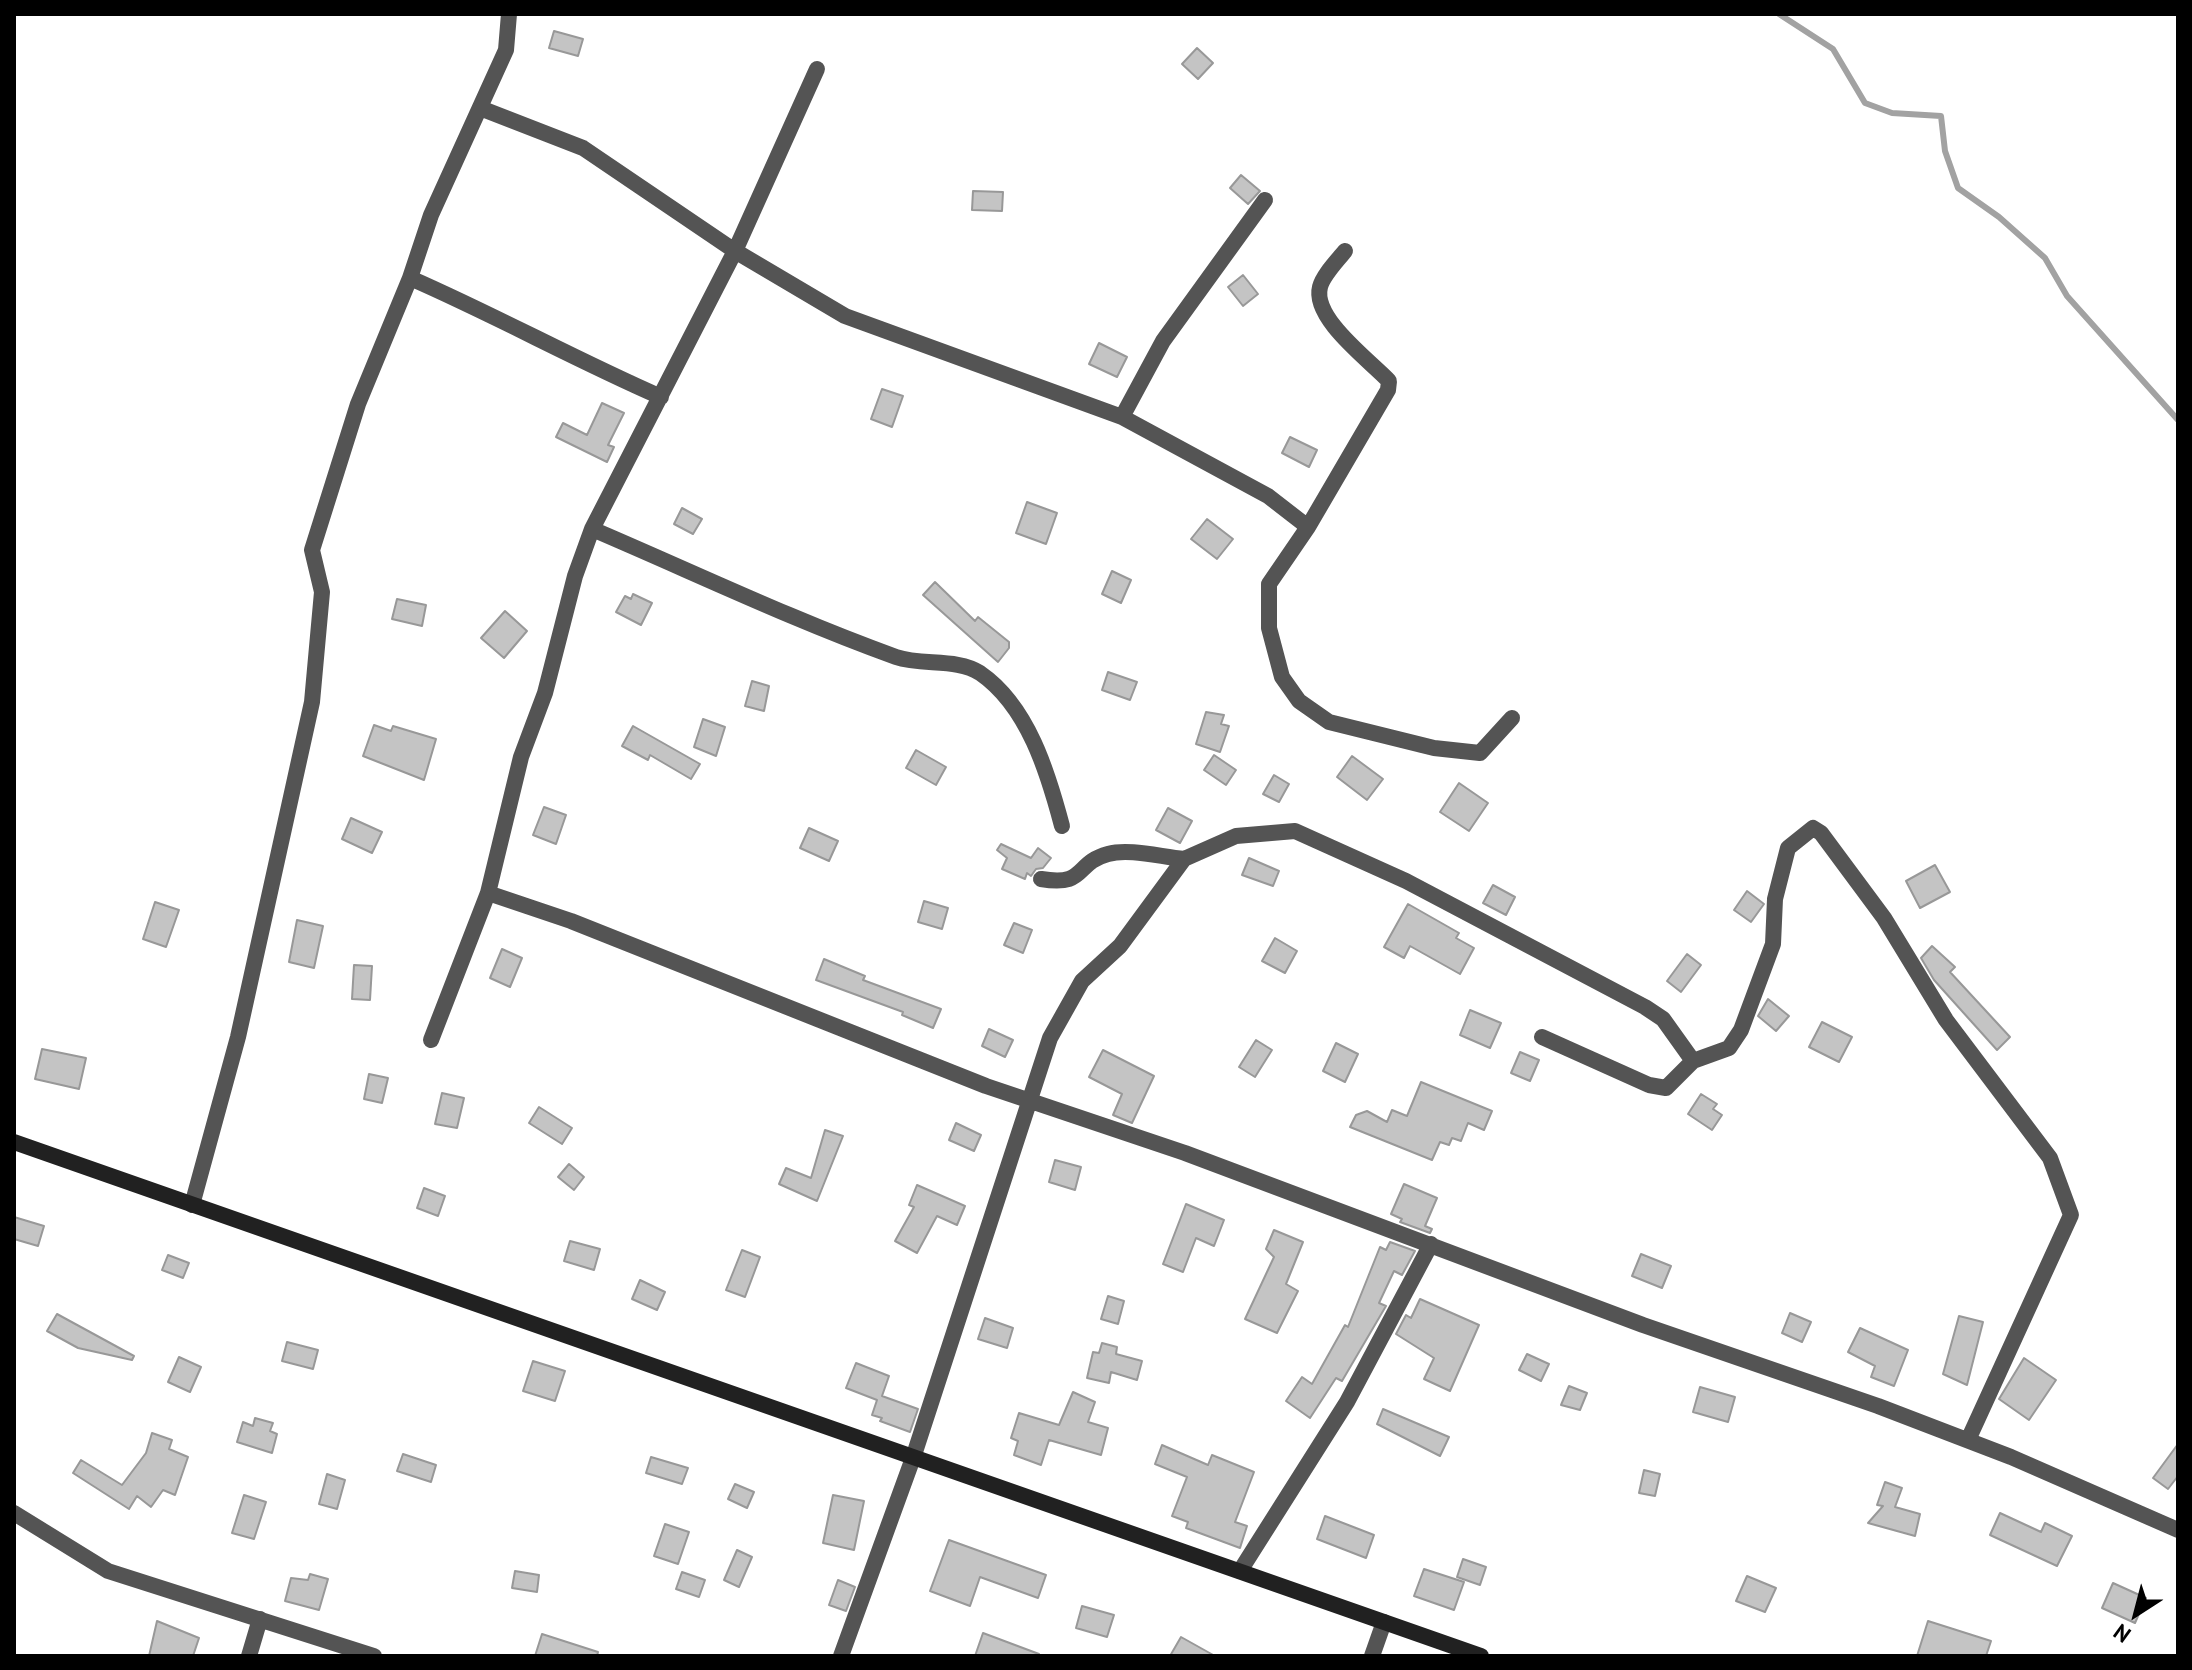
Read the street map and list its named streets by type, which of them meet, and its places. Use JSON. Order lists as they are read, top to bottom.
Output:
{
  "north": "bottom left"
}
